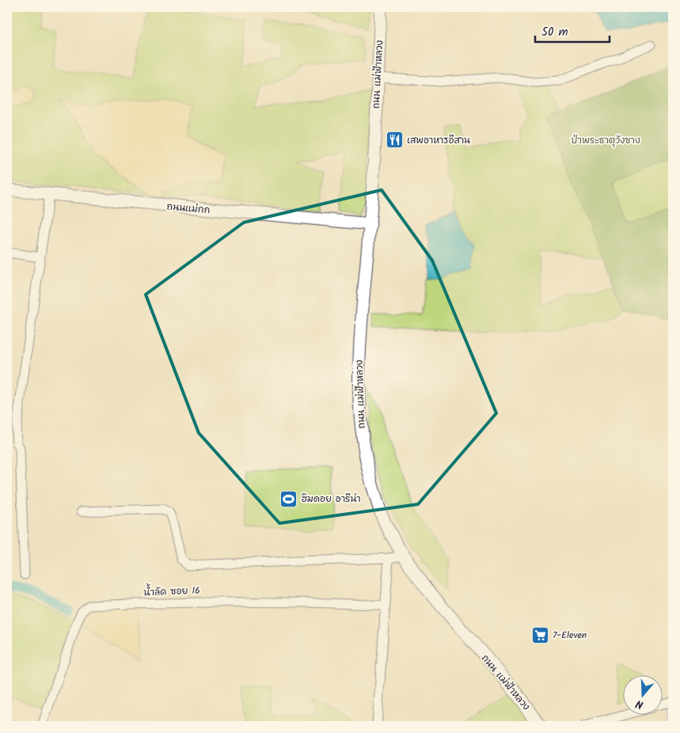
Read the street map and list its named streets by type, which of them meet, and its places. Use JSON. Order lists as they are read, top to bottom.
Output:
{
  "streets": {
    "street": ["ถนน แม่ฟ้าหลวง", "ถนนแม่กก", "น้ำลัด ซอย 16"]
  },
  "crossings": [
    ["ถนน แม่ฟ้าหลวง", "ถนนแม่กก"]
  ],
  "parks": ["ป่าพระธาตุวังซาง"],
  "places": {
    "restaurant": ["เสพอาหารอีสาน"],
    "sports": ["ฮิมดอย อารีน่า"],
    "supermarket": ["7-Eleven"]
  },
  "scale_bar": "50 m",
  "north": "bottom"
}
